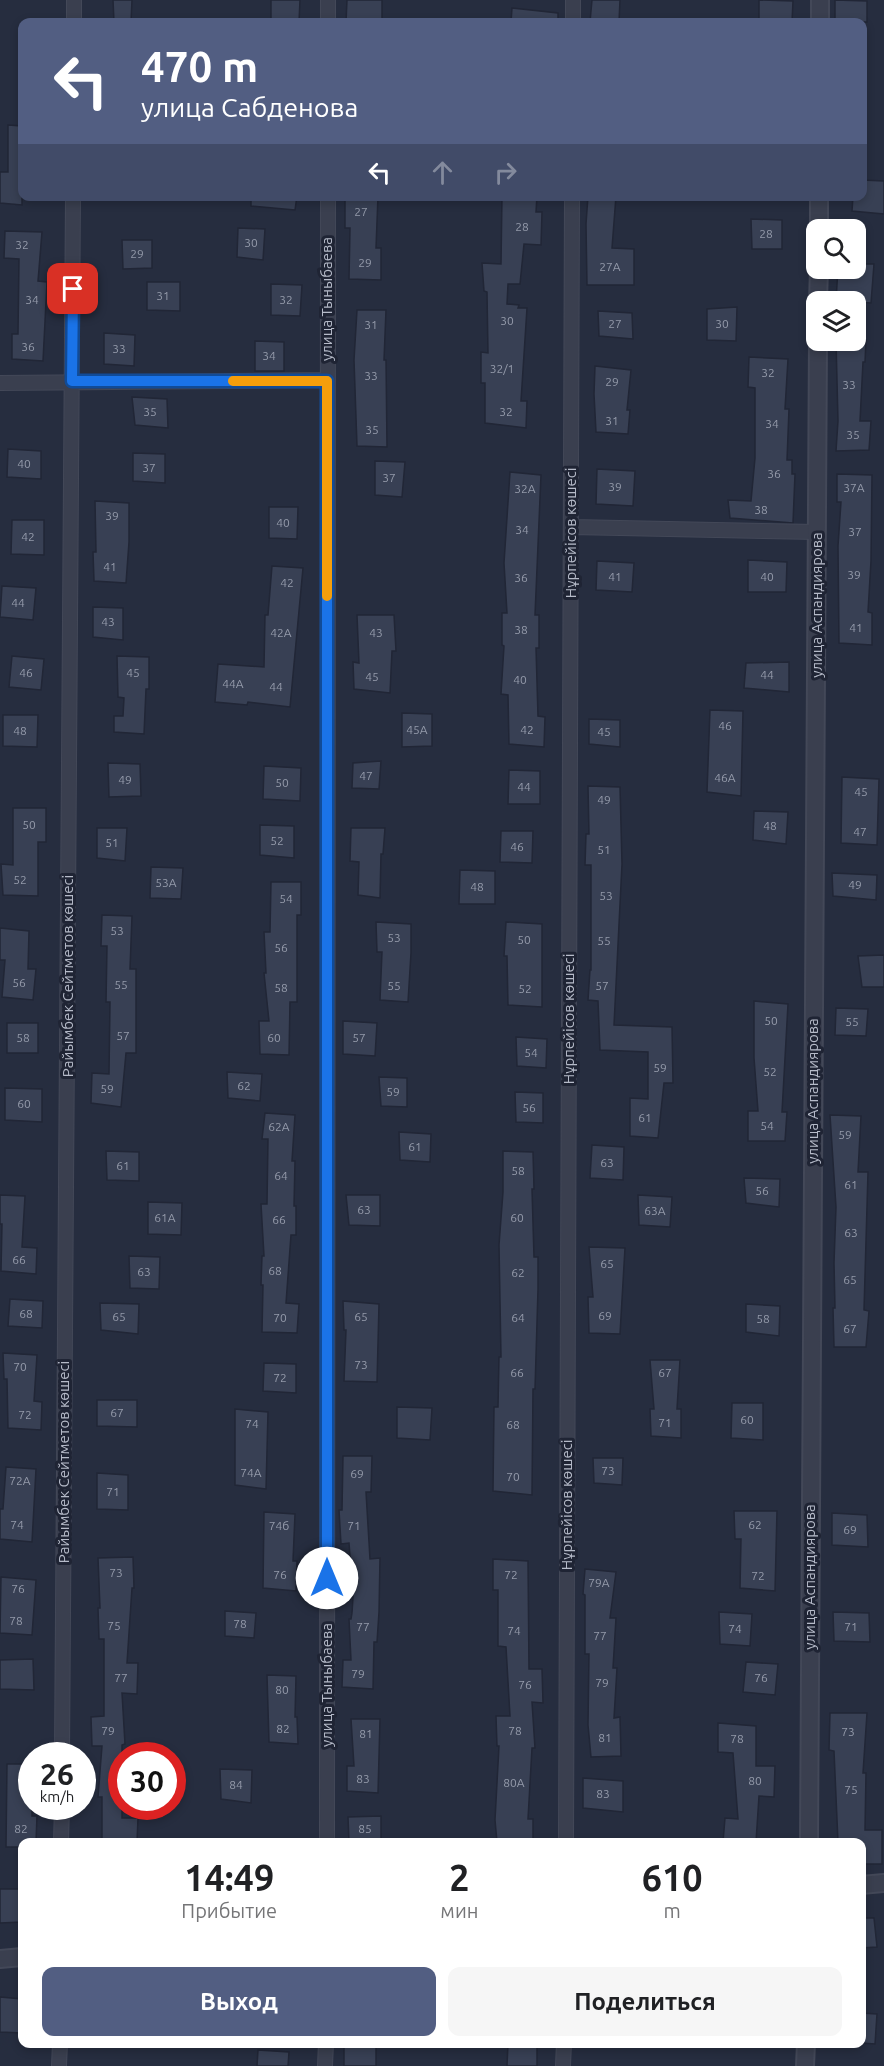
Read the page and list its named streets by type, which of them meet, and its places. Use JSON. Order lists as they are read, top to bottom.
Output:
{
  "streets": {
    "street": [
      "улица Тыныбаева",
      "Нұрпейісов көшесі",
      "улица Аспандиярова",
      "Райымбек Сейтметов көшесі"
    ]
  },
  "house_numbers": [
    "27",
    "28",
    "28",
    "30",
    "32",
    "29",
    "29",
    "27А",
    "31",
    "34",
    "32",
    "30",
    "27",
    "30",
    "31",
    "36",
    "33",
    "34",
    "32/1",
    "32",
    "33",
    "29",
    "33",
    "35",
    "32",
    "31",
    "34",
    "35",
    "35",
    "40",
    "37",
    "36",
    "37",
    "39",
    "37А",
    "32А",
    "38",
    "39",
    "40",
    "34",
    "37",
    "42",
    "41",
    "39",
    "41",
    "40",
    "36",
    "42",
    "44",
    "43",
    "41",
    "38",
    "42А",
    "43",
    "46",
    "45",
    "44",
    "45",
    "40",
    "44А",
    "44",
    "46",
    "45А",
    "42",
    "48",
    "45",
    "47",
    "46А",
    "49",
    "50",
    "44",
    "45",
    "49",
    "50",
    "48",
    "47",
    "52",
    "51",
    "46",
    "51",
    "52",
    "53А",
    "49",
    "48",
    "53",
    "54",
    "53",
    "53",
    "50",
    "55",
    "56",
    "56",
    "55",
    "55",
    "57",
    "58",
    "52",
    "50",
    "55",
    "57",
    "58",
    "60",
    "57",
    "54",
    "59",
    "52",
    "62",
    "59",
    "59",
    "60",
    "56",
    "61",
    "54",
    "62А",
    "59",
    "61",
    "63",
    "61",
    "58",
    "64",
    "61",
    "56",
    "63",
    "63А",
    "61А",
    "60",
    "66",
    "63",
    "66",
    "65",
    "68",
    "63",
    "62",
    "65",
    "68",
    "69",
    "65",
    "65",
    "70",
    "64",
    "58",
    "67",
    "73",
    "70",
    "66",
    "67",
    "72",
    "67",
    "72",
    "60",
    "71",
    "74",
    "68",
    "73",
    "74А",
    "69",
    "70",
    "72А",
    "71",
    "74",
    "62",
    "74б",
    "71",
    "69",
    "73",
    "76",
    "72",
    "72",
    "79А",
    "76",
    "78",
    "78",
    "75",
    "77",
    "71",
    "74",
    "74",
    "77",
    "79",
    "77",
    "76",
    "79",
    "76",
    "80",
    "82",
    "79",
    "78",
    "73",
    "81",
    "81",
    "78",
    "83",
    "80",
    "80А",
    "84",
    "75",
    "83",
    "82",
    "85"
  ],
  "page": {
    "turn": ["470 m", "улица Сабденова"],
    "speed": "26 km/h",
    "limit": "30",
    "eta": [
      "14:49",
      "Прибытие",
      "2",
      "мин",
      "610",
      "m"
    ],
    "buttons": ["Выход", "Поделиться"]
  }
}
